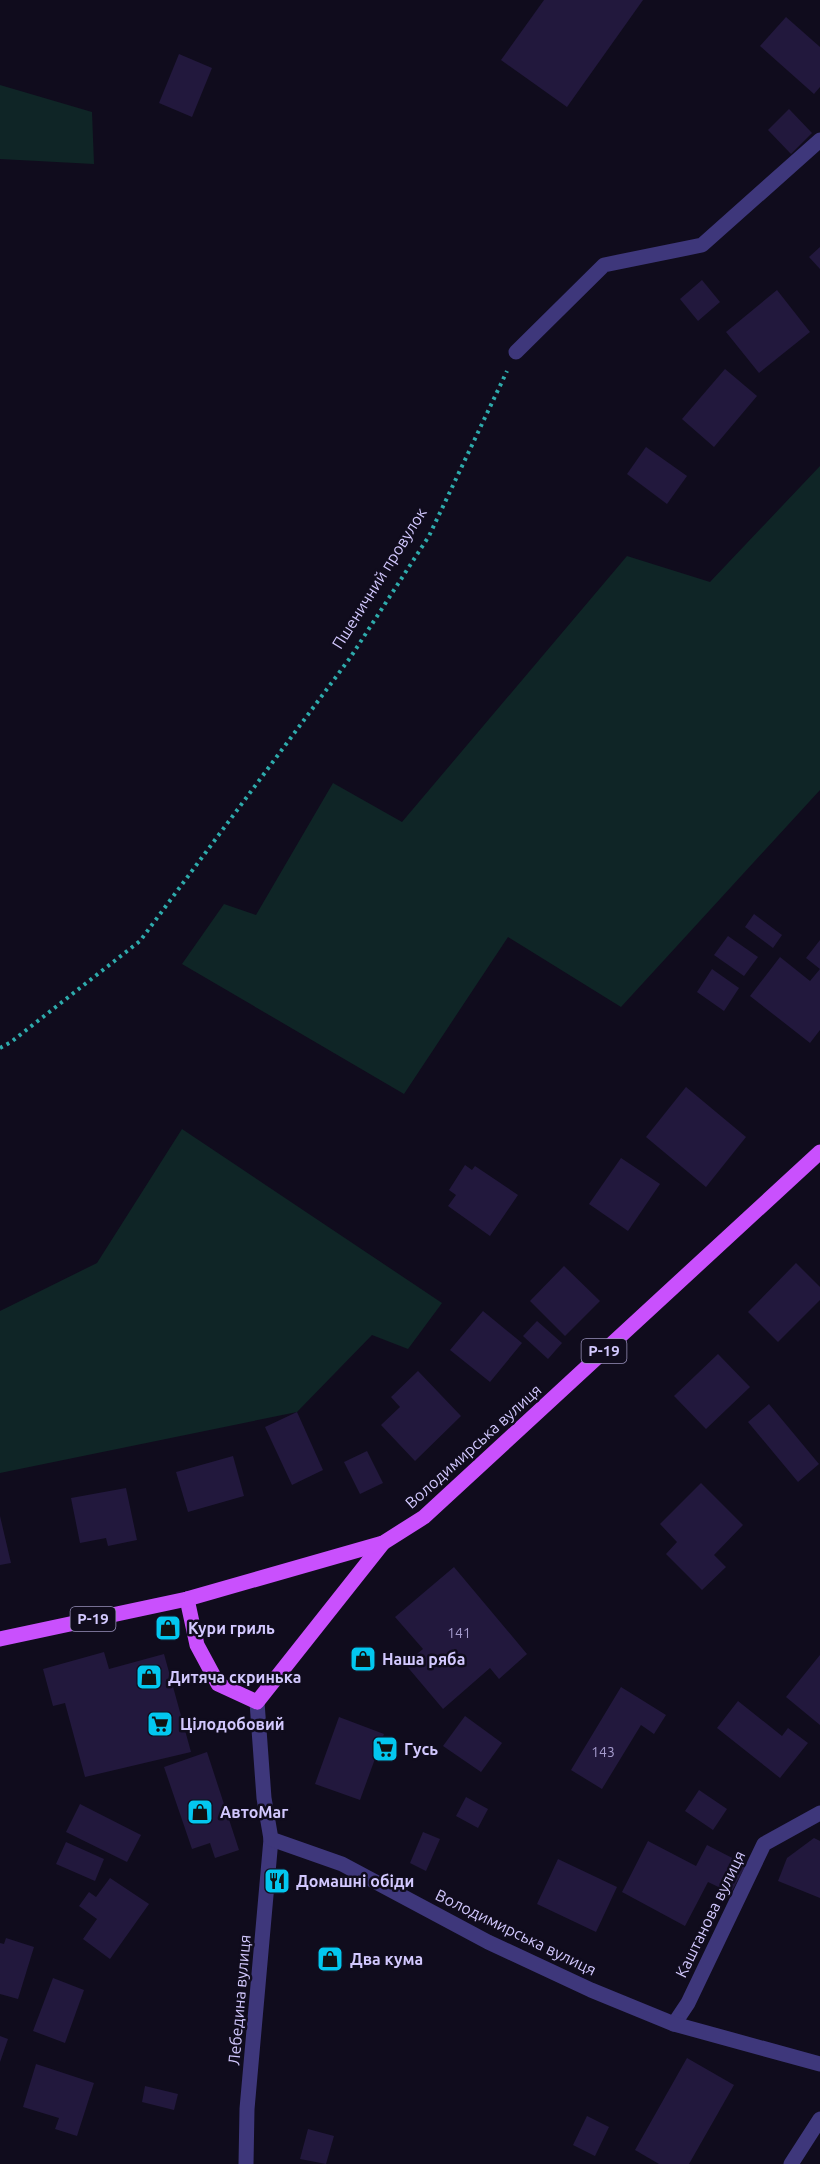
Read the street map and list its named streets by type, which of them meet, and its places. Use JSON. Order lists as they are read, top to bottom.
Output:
{
  "streets": {
    "main road": ["Р-19", "Володимирська вулиця"],
    "street": ["Каштанова вулиця", "Лебедина вулиця"],
    "path": ["Пшеничний провулок"]
  },
  "crossings": [
    ["Володимирська вулиця", "Каштанова вулиця"],
    ["Володимирська вулиця", "Лебедина вулиця"]
  ],
  "places": {
    "shop": [
      "Кури гриль",
      "Наша ряба",
      "Дитяча скринька",
      "АвтоМаг",
      "Два кума"
    ],
    "supermarket": ["Цілодобовий", "Гусь"],
    "restaurant": ["Домашні обіди"]
  },
  "house_numbers": ["141", "143"]
}
